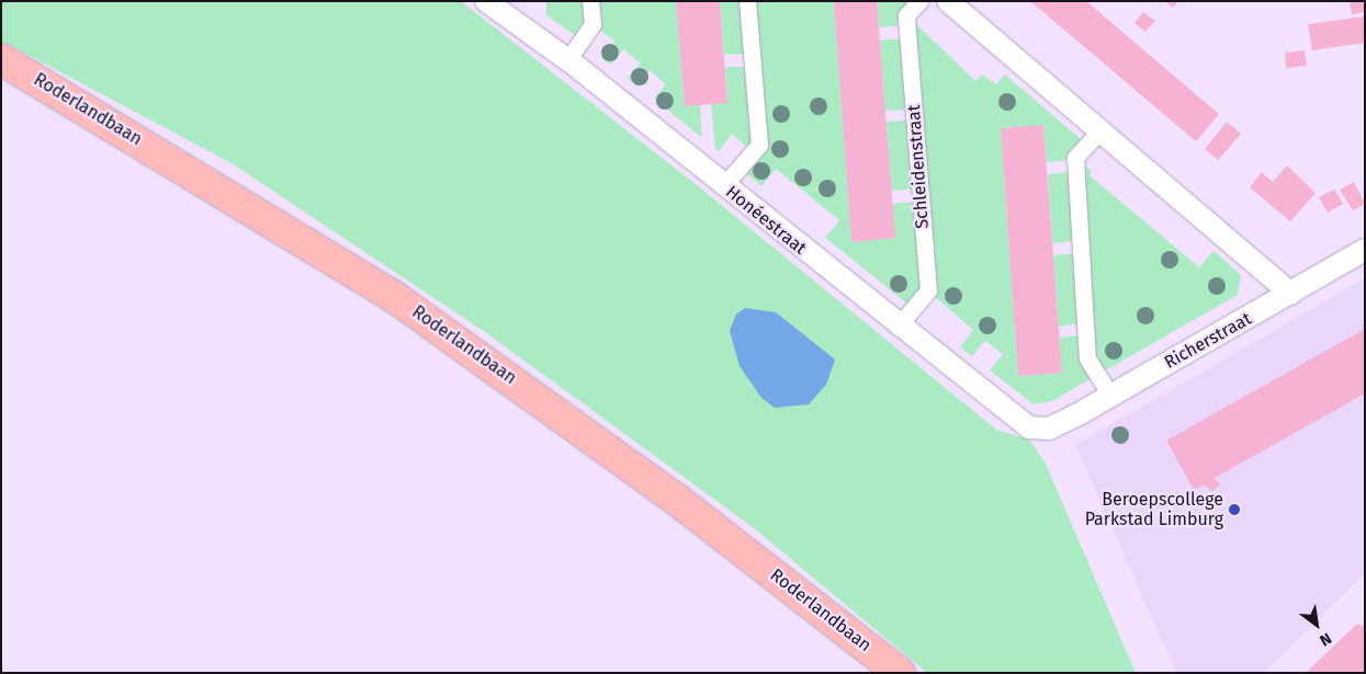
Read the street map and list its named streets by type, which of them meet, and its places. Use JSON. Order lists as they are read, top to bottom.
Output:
{
  "streets": {
    "main road": ["Roderlandbaan"],
    "street": ["Schleidenstraat", "Honéestraat", "Richerstraat"]
  },
  "crossings": [
    ["Schleidenstraat", "Honéestraat"],
    ["Honéestraat", "Richerstraat"]
  ],
  "places": ["Beroepscollege Parkstad Limburg"],
  "north": "bottom right"
}
